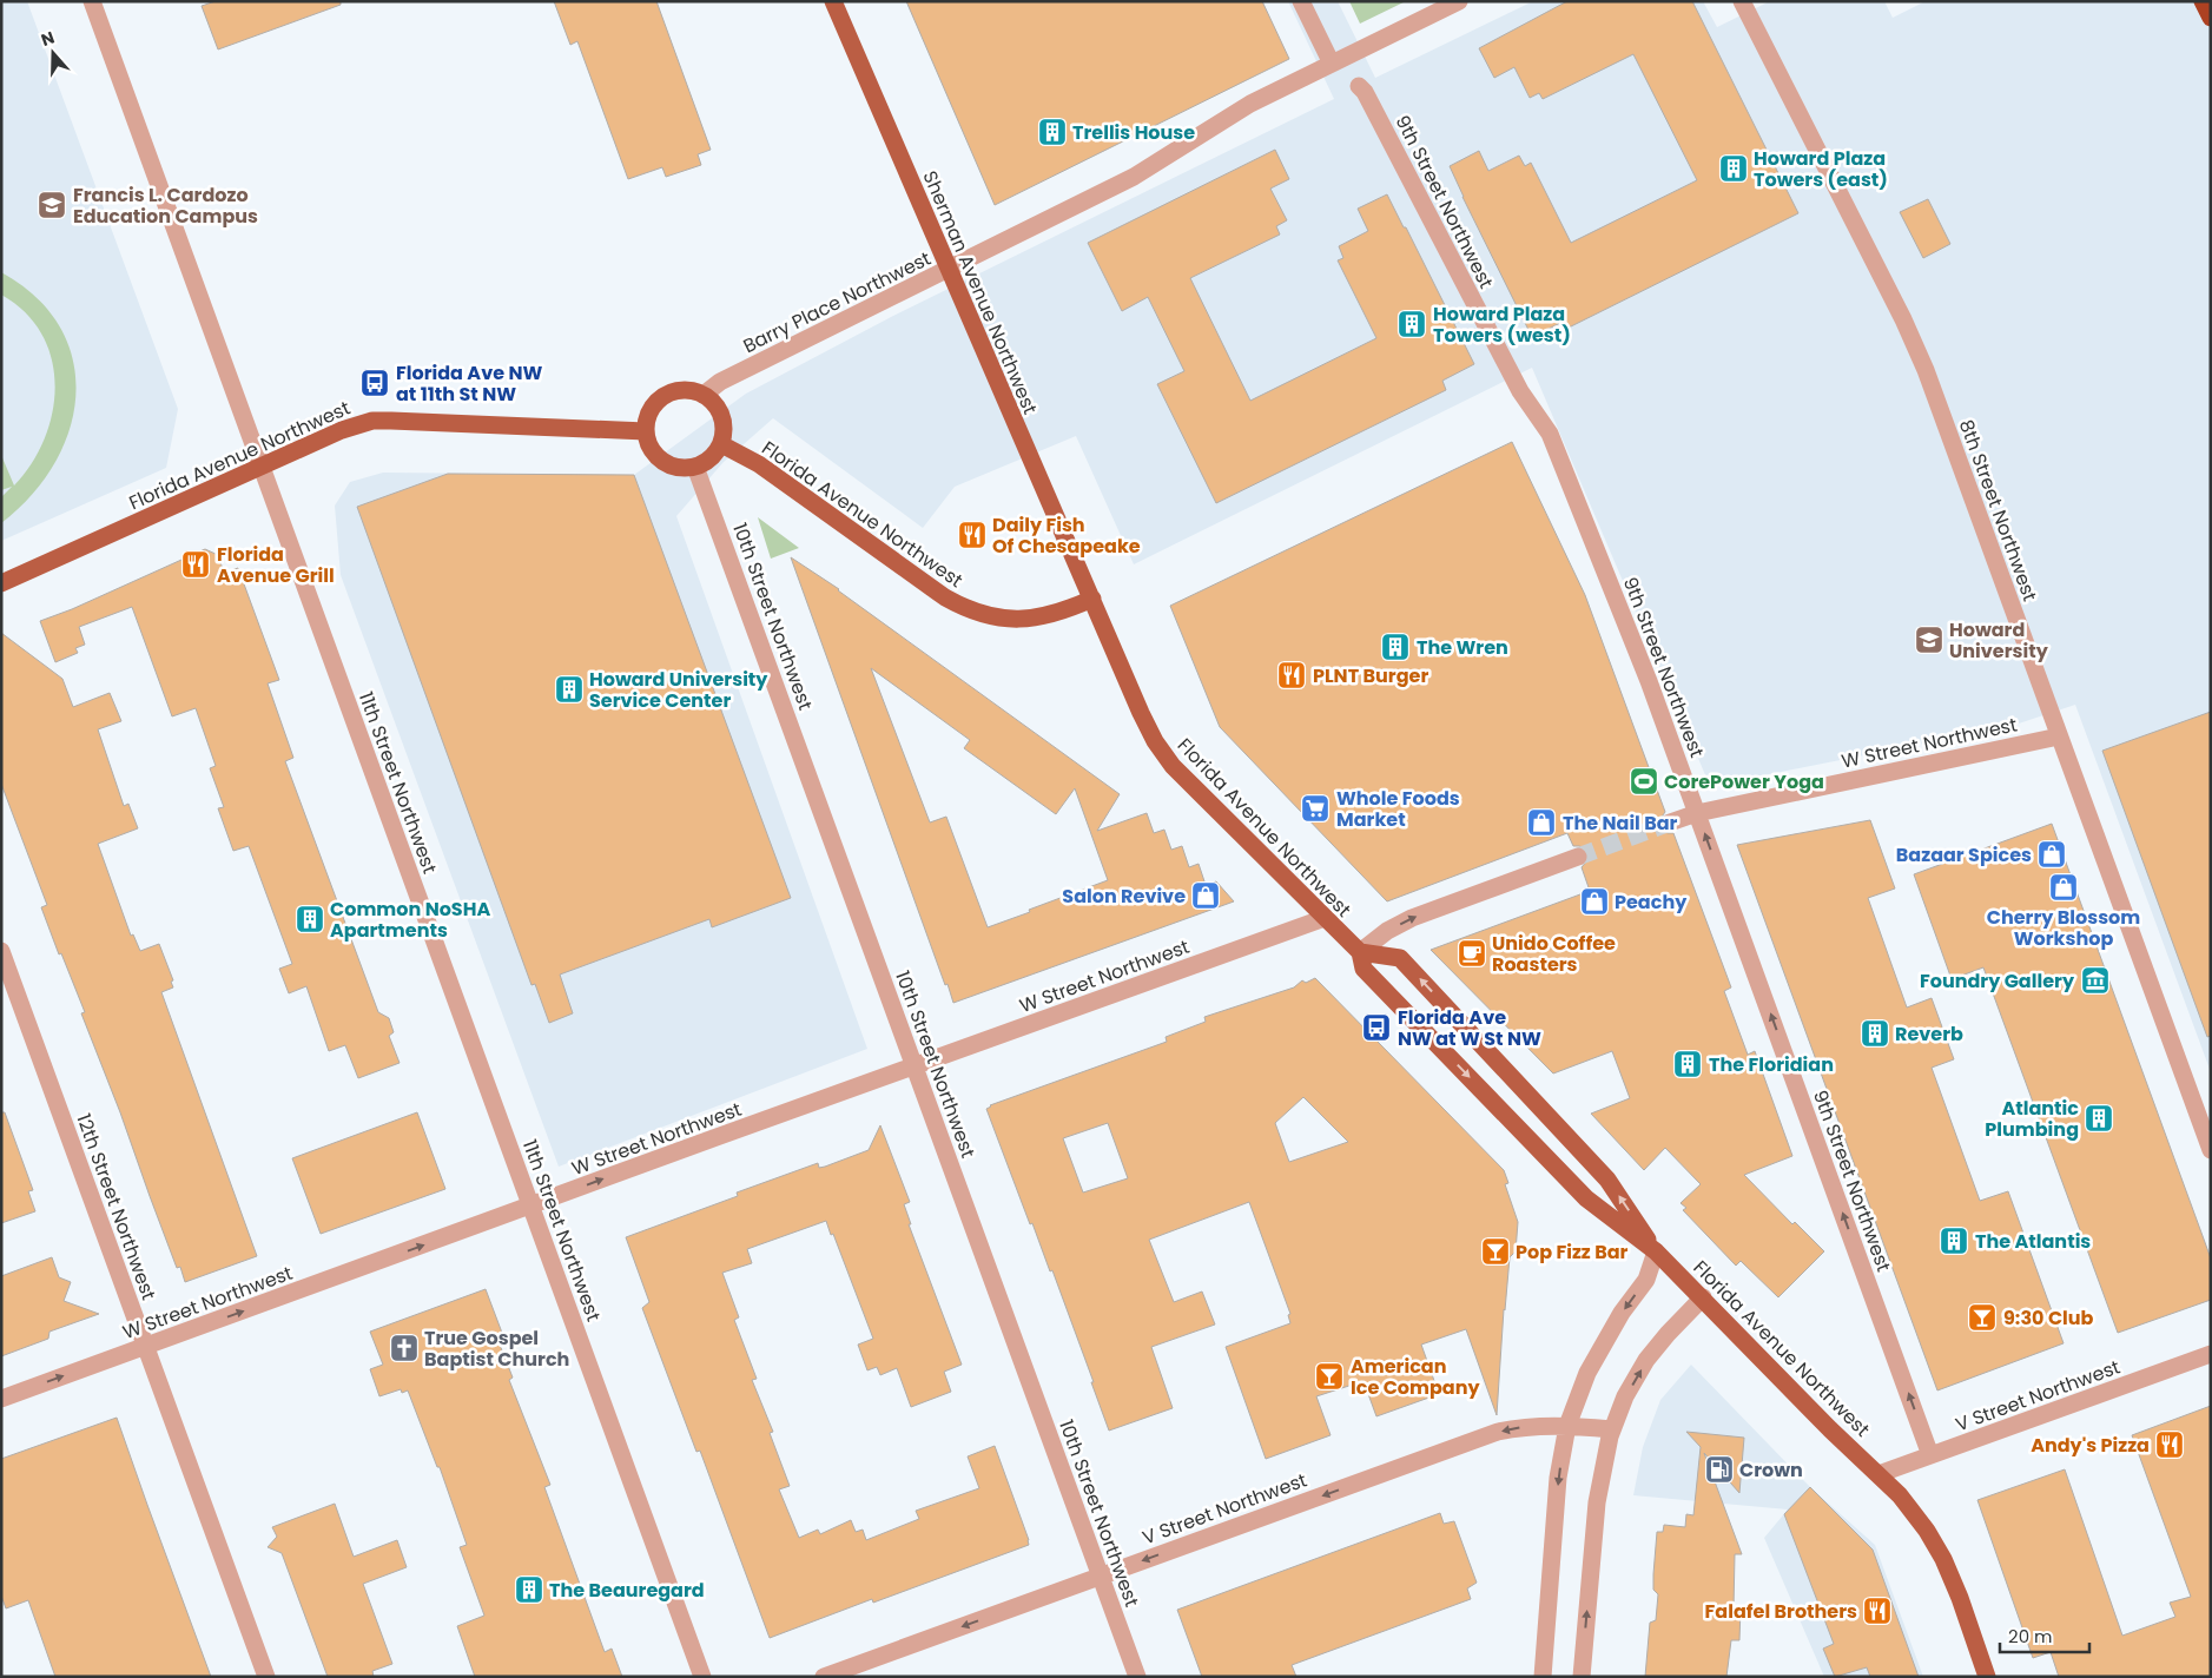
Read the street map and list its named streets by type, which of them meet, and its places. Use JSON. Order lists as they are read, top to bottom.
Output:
{
  "streets": {
    "main road": ["Sherman Avenue Northwest", "Florida Avenue Northwest"],
    "street": [
      "9th Street Northwest",
      "Barry Place Northwest",
      "8th Street Northwest",
      "10th Street Northwest",
      "W Street Northwest",
      "11th Street Northwest",
      "12th Street Northwest",
      "V Street Northwest"
    ]
  },
  "crossings": [
    ["9th Street Northwest", "W Street Northwest"],
    ["9th Street Northwest", "V Street Northwest"],
    ["Sherman Avenue Northwest", "Barry Place Northwest"],
    ["Sherman Avenue Northwest", "Florida Avenue Northwest"],
    ["Barry Place Northwest", "Florida Avenue Northwest"],
    ["Barry Place Northwest", "10th Street Northwest"],
    ["Florida Avenue Northwest", "10th Street Northwest"],
    ["Florida Avenue Northwest", "W Street Northwest"],
    ["Florida Avenue Northwest", "11th Street Northwest"],
    ["Florida Avenue Northwest", "V Street Northwest"],
    ["8th Street Northwest", "W Street Northwest"],
    ["10th Street Northwest", "W Street Northwest"],
    ["10th Street Northwest", "V Street Northwest"],
    ["W Street Northwest", "11th Street Northwest"],
    ["W Street Northwest", "12th Street Northwest"]
  ],
  "one_way": ["9th Street Northwest", "W Street Northwest", "V Street Northwest"],
  "places": {
    "building": [
      "Trellis House",
      "Howard Plaza Towers (east)",
      "Howard Plaza Towers (west)",
      "The Wren",
      "Howard University Service Center",
      "Common NoSHA Apartments",
      "Reverb",
      "The Floridian",
      "Atlantic Plumbing",
      "The Atlantis",
      "The Beauregard"
    ],
    "school or university": ["Francis L. Cardozo Education Campus", "Howard University"],
    "bus stop": ["Florida Ave NW at 11th St NW", "Florida Ave NW at W St NW"],
    "restaurant": [
      "Daily Fish Of Chesapeake",
      "Florida Avenue Grill",
      "PLNT Burger",
      "Andy's Pizza",
      "Falafel Brothers"
    ],
    "sports": ["CorePower Yoga"],
    "supermarket": ["Whole Foods Market"],
    "shop": [
      "The Nail Bar",
      "Bazaar Spices",
      "Cherry Blossom Workshop",
      "Salon Revive",
      "Peachy"
    ],
    "cafe": ["Unido Coffee Roasters"],
    "museum": ["Foundry Gallery"],
    "bar": ["Pop Fizz Bar", "9:30 Club", "American Ice Company"],
    "church": ["True Gospel Baptist Church"],
    "fuel station": ["Crown"]
  },
  "scale_bar": "20 m",
  "north": "top"
}
